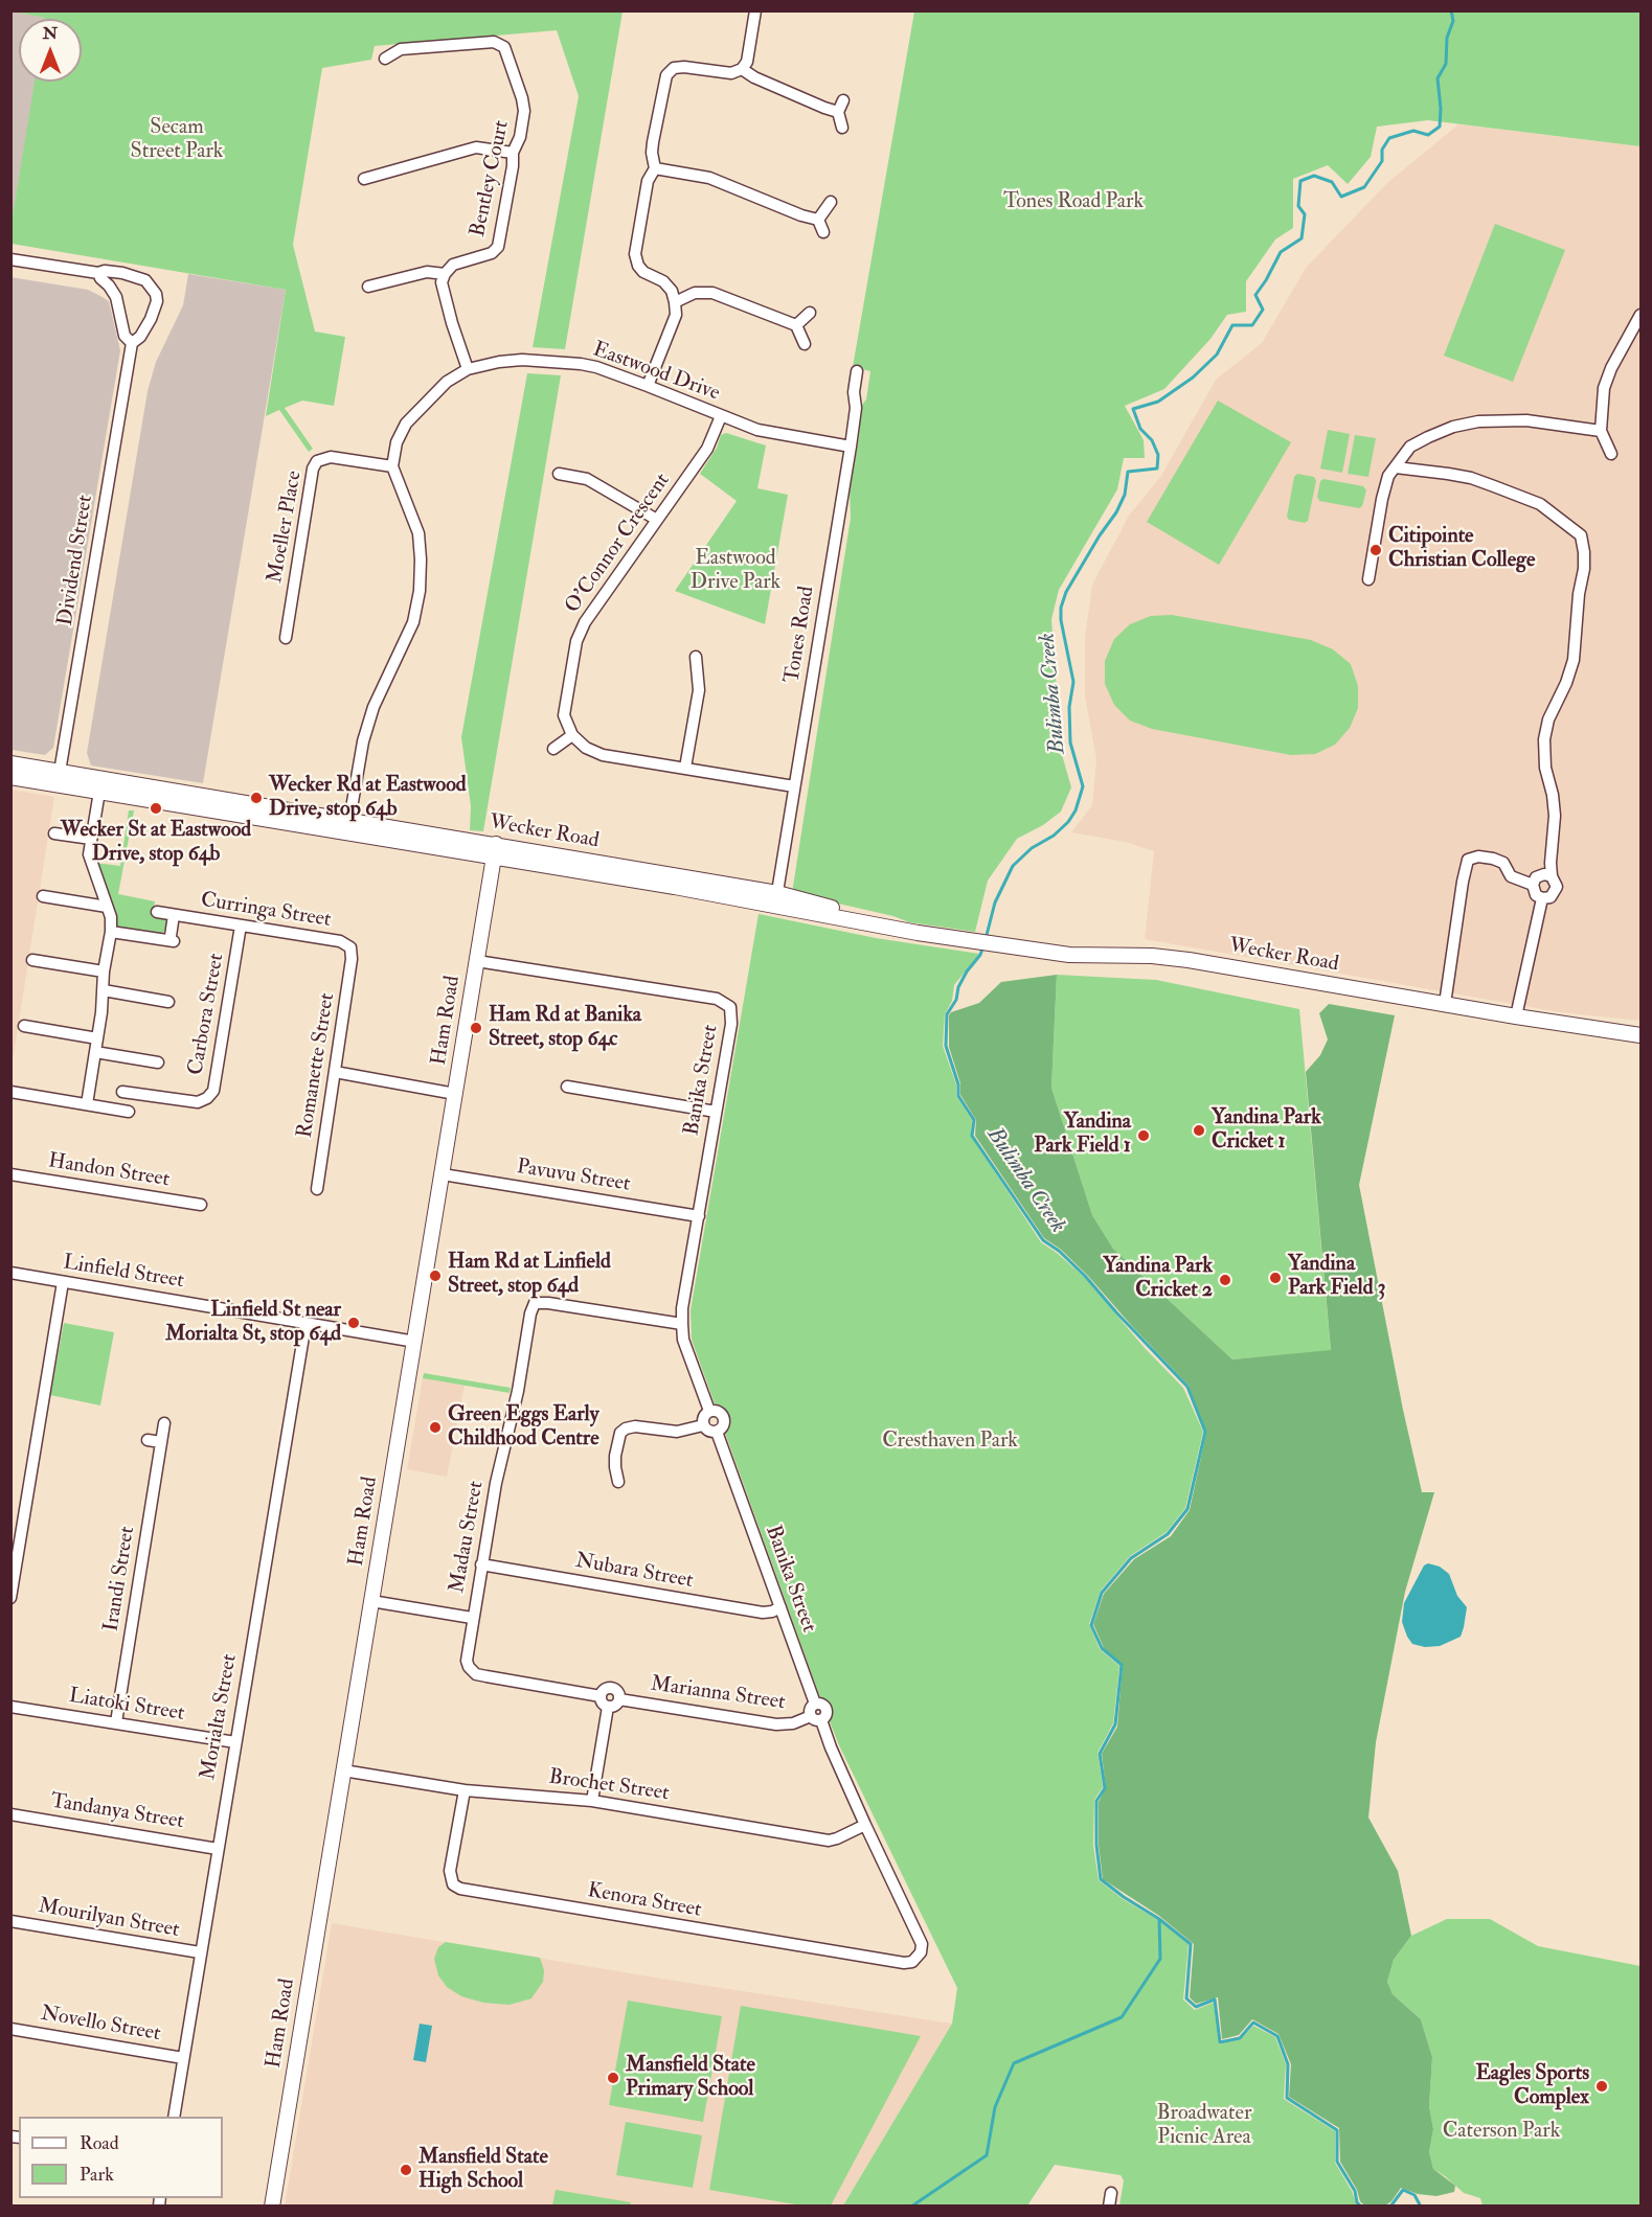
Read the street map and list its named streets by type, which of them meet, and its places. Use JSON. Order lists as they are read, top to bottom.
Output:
{
  "streets": {
    "street": [
      "Bentley Court",
      "Eastwood Drive",
      "Moeller Place",
      "O'Connor Crescent",
      "Dividend Street",
      "Tones Road",
      "Wecker Road",
      "Curringa Street",
      "Carbora Street",
      "Ham Road",
      "Romanette Street",
      "Banika Street",
      "Handon Street",
      "Pavuvu Street",
      "Linfield Street",
      "Madau Street",
      "Nubara Street",
      "Irandi Street",
      "Marianna Street",
      "Liatoki Street",
      "Morialta Street",
      "Brochet Street",
      "Tandanya Street",
      "Kenora Street",
      "Mourilyan Street",
      "Novello Street"
    ]
  },
  "crossings": [
    ["Eastwood Drive", "Moeller Place"],
    ["Eastwood Drive", "O'Connor Crescent"],
    ["Eastwood Drive", "Tones Road"],
    ["Dividend Street", "Wecker Road"],
    ["Tones Road", "Wecker Road"],
    ["Wecker Road", "Ham Road"],
    ["Curringa Street", "Carbora Street"],
    ["Curringa Street", "Romanette Street"],
    ["Ham Road", "Banika Street"],
    ["Ham Road", "Pavuvu Street"],
    ["Ham Road", "Linfield Street"],
    ["Ham Road", "Brochet Street"],
    ["Banika Street", "Pavuvu Street"],
    ["Banika Street", "Madau Street"],
    ["Banika Street", "Nubara Street"],
    ["Banika Street", "Marianna Street"],
    ["Linfield Street", "Morialta Street"],
    ["Madau Street", "Nubara Street"],
    ["Madau Street", "Marianna Street"],
    ["Irandi Street", "Liatoki Street"],
    ["Liatoki Street", "Morialta Street"],
    ["Morialta Street", "Tandanya Street"],
    ["Morialta Street", "Mourilyan Street"],
    ["Morialta Street", "Novello Street"],
    ["Brochet Street", "Kenora Street"]
  ],
  "water": ["Bulimba Creek"],
  "parks": [
    "Secam Street Park",
    "Tones Road Park",
    "Eastwood Drive Park",
    "Cresthaven Park",
    "Broadwater Picnic Area",
    "Caterson Park"
  ],
  "places": [
    "Citipointe Christian College",
    "Wecker Rd at Eastwood Drive, stop 64b",
    "Wecker St at Eastwood Drive, stop 64b",
    "Ham Rd at Banika Street, stop 64c",
    "Yandina Park Cricket 1",
    "Yandina Park Field 1",
    "Ham Rd at Linfield Street, stop 64d",
    "Yandina Park Field 3",
    "Yandina Park Cricket 2",
    "Linfield St near Morialta St, stop 64d",
    "Green Eggs Early Childhood Centre",
    "Mansfield State Primary School",
    "Eagles Sports Complex",
    "Mansfield State High School"
  ],
  "legend": ["Road", "Park"],
  "north": "top"
}
